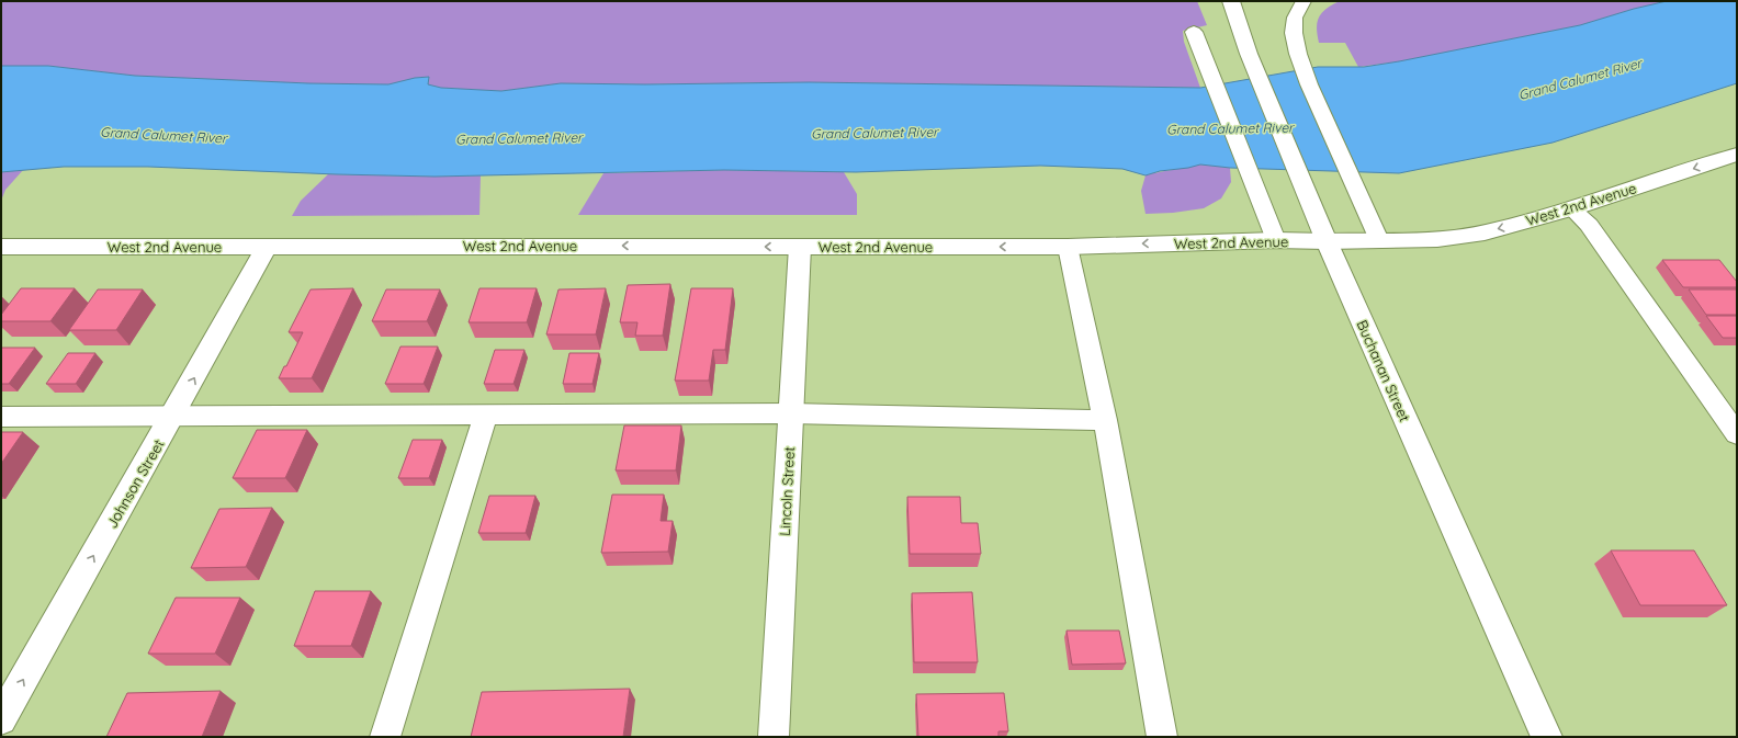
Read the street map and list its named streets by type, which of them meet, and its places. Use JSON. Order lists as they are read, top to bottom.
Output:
{
  "streets": {
    "street": [
      "West 2nd Avenue",
      "Buchanan Street",
      "Johnson Street",
      "Lincoln Street"
    ]
  },
  "crossings": [
    ["West 2nd Avenue", "Buchanan Street"],
    ["West 2nd Avenue", "Johnson Street"],
    ["West 2nd Avenue", "Lincoln Street"]
  ],
  "one_way": ["West 2nd Avenue", "Johnson Street"],
  "water": ["Grand Calumet River"]
}
